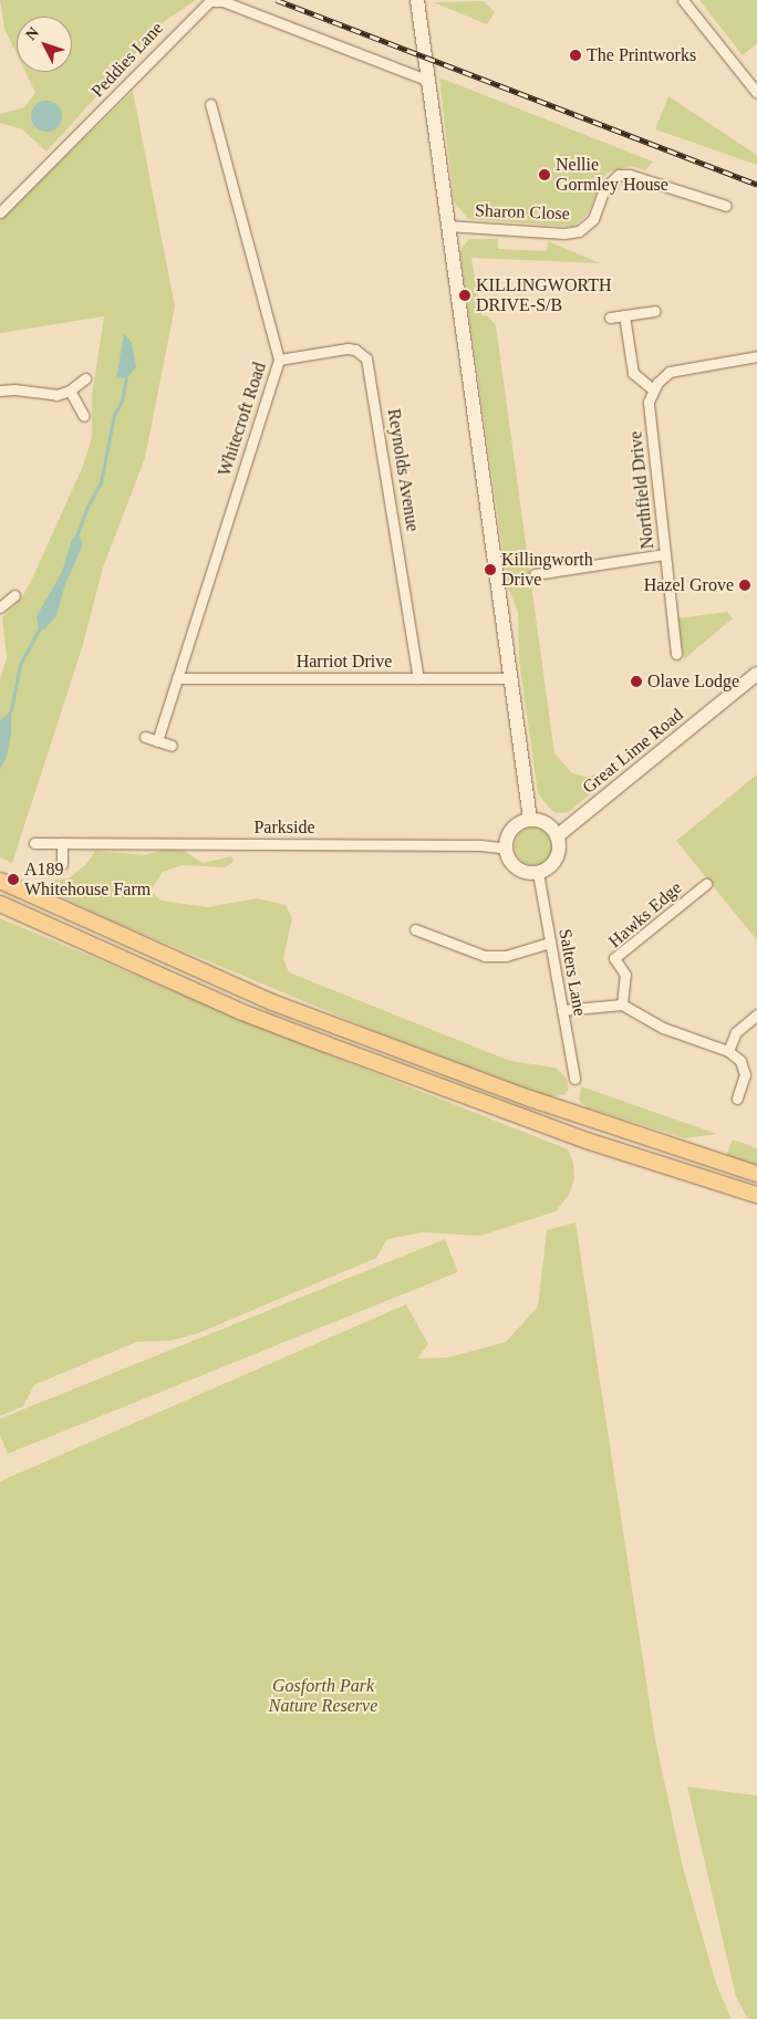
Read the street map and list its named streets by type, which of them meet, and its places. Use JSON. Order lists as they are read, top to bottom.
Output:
{
  "streets": {
    "main road": ["Great Lime Road"],
    "street": [
      "Peddies Lane",
      "Sharon Close",
      "Whitecroft Road",
      "Reynolds Avenue",
      "Northfield Drive",
      "Harriot Drive",
      "Parkside",
      "Hawks Edge",
      "Salters Lane"
    ]
  },
  "crossings": [
    ["Whitecroft Road", "Reynolds Avenue"],
    ["Whitecroft Road", "Harriot Drive"],
    ["Reynolds Avenue", "Harriot Drive"],
    ["Great Lime Road", "Parkside"],
    ["Great Lime Road", "Salters Lane"],
    ["Parkside", "Salters Lane"]
  ],
  "parks": ["Gosforth Park Nature Reserve"],
  "places": [
    "The Printworks",
    "Nellie Gormley House",
    "KILLINGWORTH DRIVE-S/B",
    "Killingworth Drive",
    "Hazel Grove",
    "Olave Lodge",
    "A189 Whitehouse Farm"
  ],
  "north": "top left"
}
